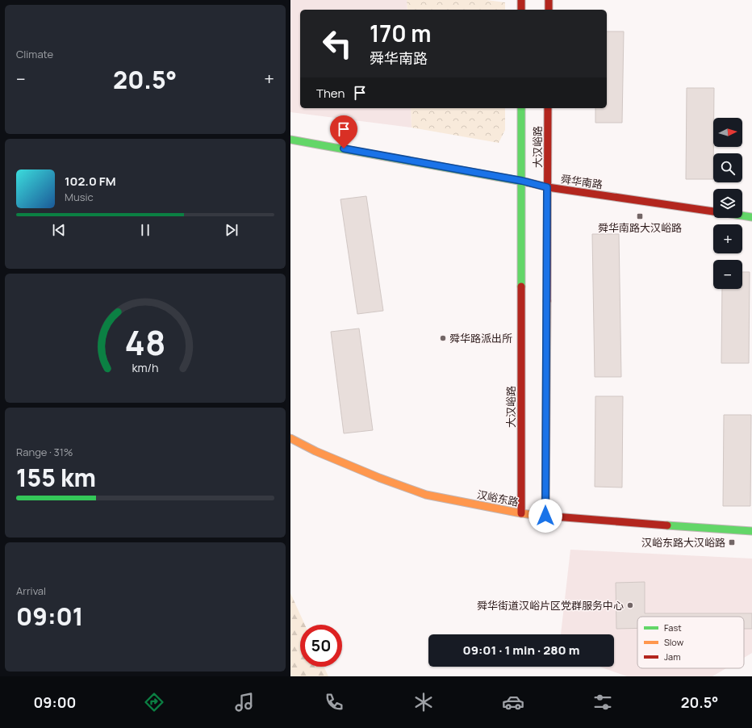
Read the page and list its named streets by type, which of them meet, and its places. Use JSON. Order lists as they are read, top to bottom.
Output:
{
  "streets": {
    "main road": ["大汉峪路", "舜华南路", "汉峪东路"]
  },
  "crossings": [
    ["大汉峪路", "舜华南路"],
    ["大汉峪路", "汉峪东路"]
  ],
  "places": {
    "transit": ["舜华南路大汉峪路", "汉峪东路大汉峪路"],
    "other": ["舜华路派出所", "舜华街道汉峪片区党群服务中心"]
  },
  "legend": ["Fast", "Slow", "Jam"],
  "north": "right",
  "page": {
    "tile": [
      "Climate",
      ["Range · 31%", "155 km"],
      ["Arrival", "09:01"]
    ],
    "turn": ["170 m", "舜华南路"],
    "heat": ["−", "20.5°", "+"],
    "then": "Then",
    "map_buttons": ["+", "−"],
    "song": ["102.0 FM", "Music"],
    "limit": "50",
    "trip": "09:01 · 1 min · 280 m",
    "tabs": ["09:00", "20.5°"],
    "gauge": ["48", "km/h"]
  }
}
